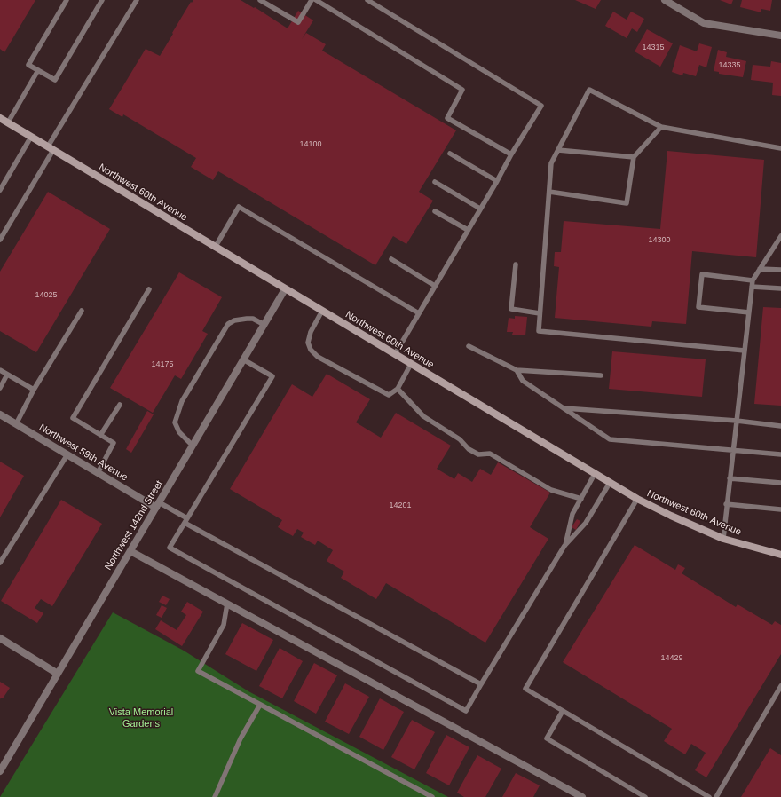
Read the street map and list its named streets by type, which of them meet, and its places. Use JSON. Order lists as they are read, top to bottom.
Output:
{
  "streets": {
    "street": ["Northwest 60th Avenue", "Northwest 59th Avenue", "Northwest 142nd Street"]
  },
  "crossings": [
    ["Northwest 60th Avenue", "Northwest 142nd Street"],
    ["Northwest 59th Avenue", "Northwest 142nd Street"]
  ],
  "parks": ["Vista Memorial Gardens"],
  "house_numbers": [
    "14315",
    "14335",
    "14100",
    "14300",
    "14025",
    "14175",
    "14201",
    "14429"
  ]
}
